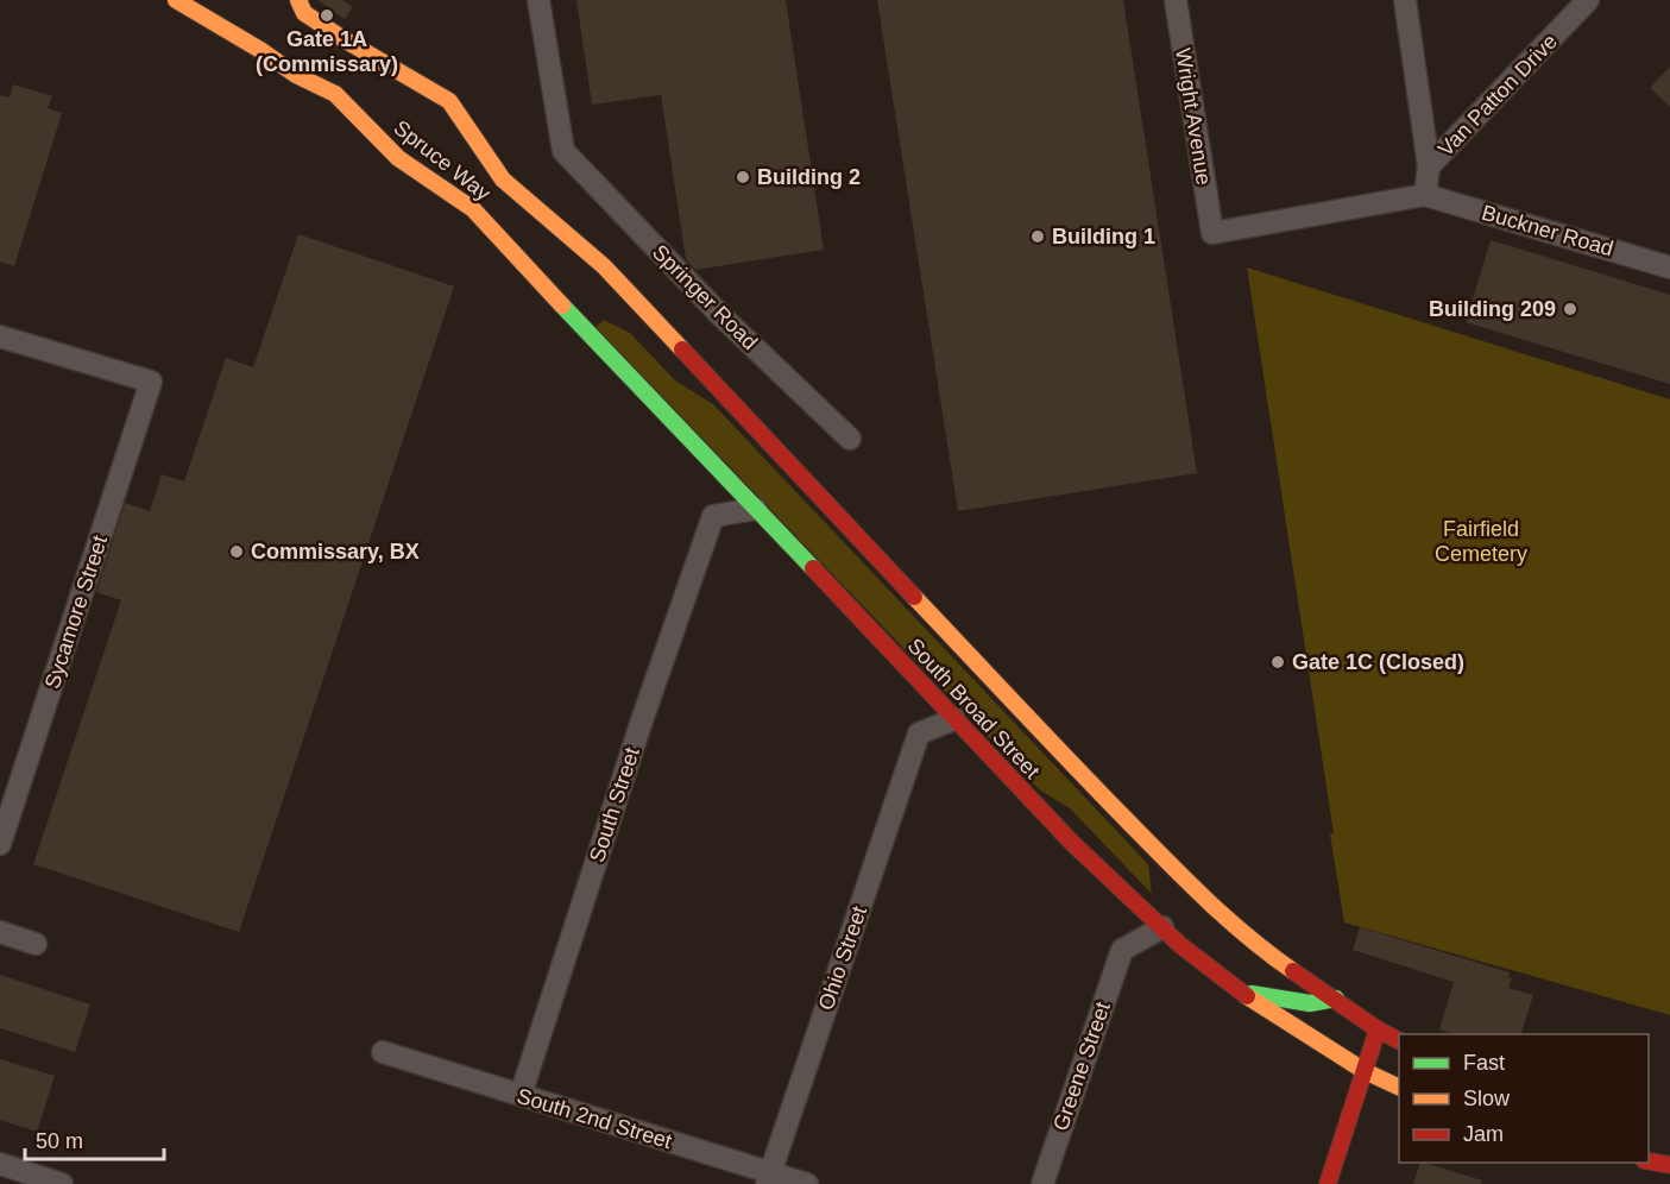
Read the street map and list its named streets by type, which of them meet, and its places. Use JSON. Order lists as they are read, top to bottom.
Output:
{
  "streets": {
    "street": [
      "Van Patton Drive",
      "Wright Avenue",
      "Spruce Way",
      "Buckner Road",
      "Springer Road",
      "Sycamore Street",
      "South Broad Street",
      "South Street",
      "Ohio Street",
      "Greene Street",
      "South 2nd Street"
    ]
  },
  "crossings": [
    ["Van Patton Drive", "Wright Avenue"],
    ["Van Patton Drive", "Buckner Road"],
    ["Wright Avenue", "Buckner Road"],
    ["Spruce Way", "South Broad Street"],
    ["South Broad Street", "South Street"],
    ["South Broad Street", "Ohio Street"],
    ["South Broad Street", "Greene Street"],
    ["South Street", "South 2nd Street"],
    ["Ohio Street", "South 2nd Street"]
  ],
  "parks": ["Fairfield Cemetery"],
  "places": [
    "Gate 1A (Commissary)",
    "Building 2",
    "Building 1",
    "Building 209",
    "Commissary, BX",
    "Gate 1C (Closed)"
  ],
  "legend": ["Fast", "Slow", "Jam"],
  "scale_bar": "50 m"
}
